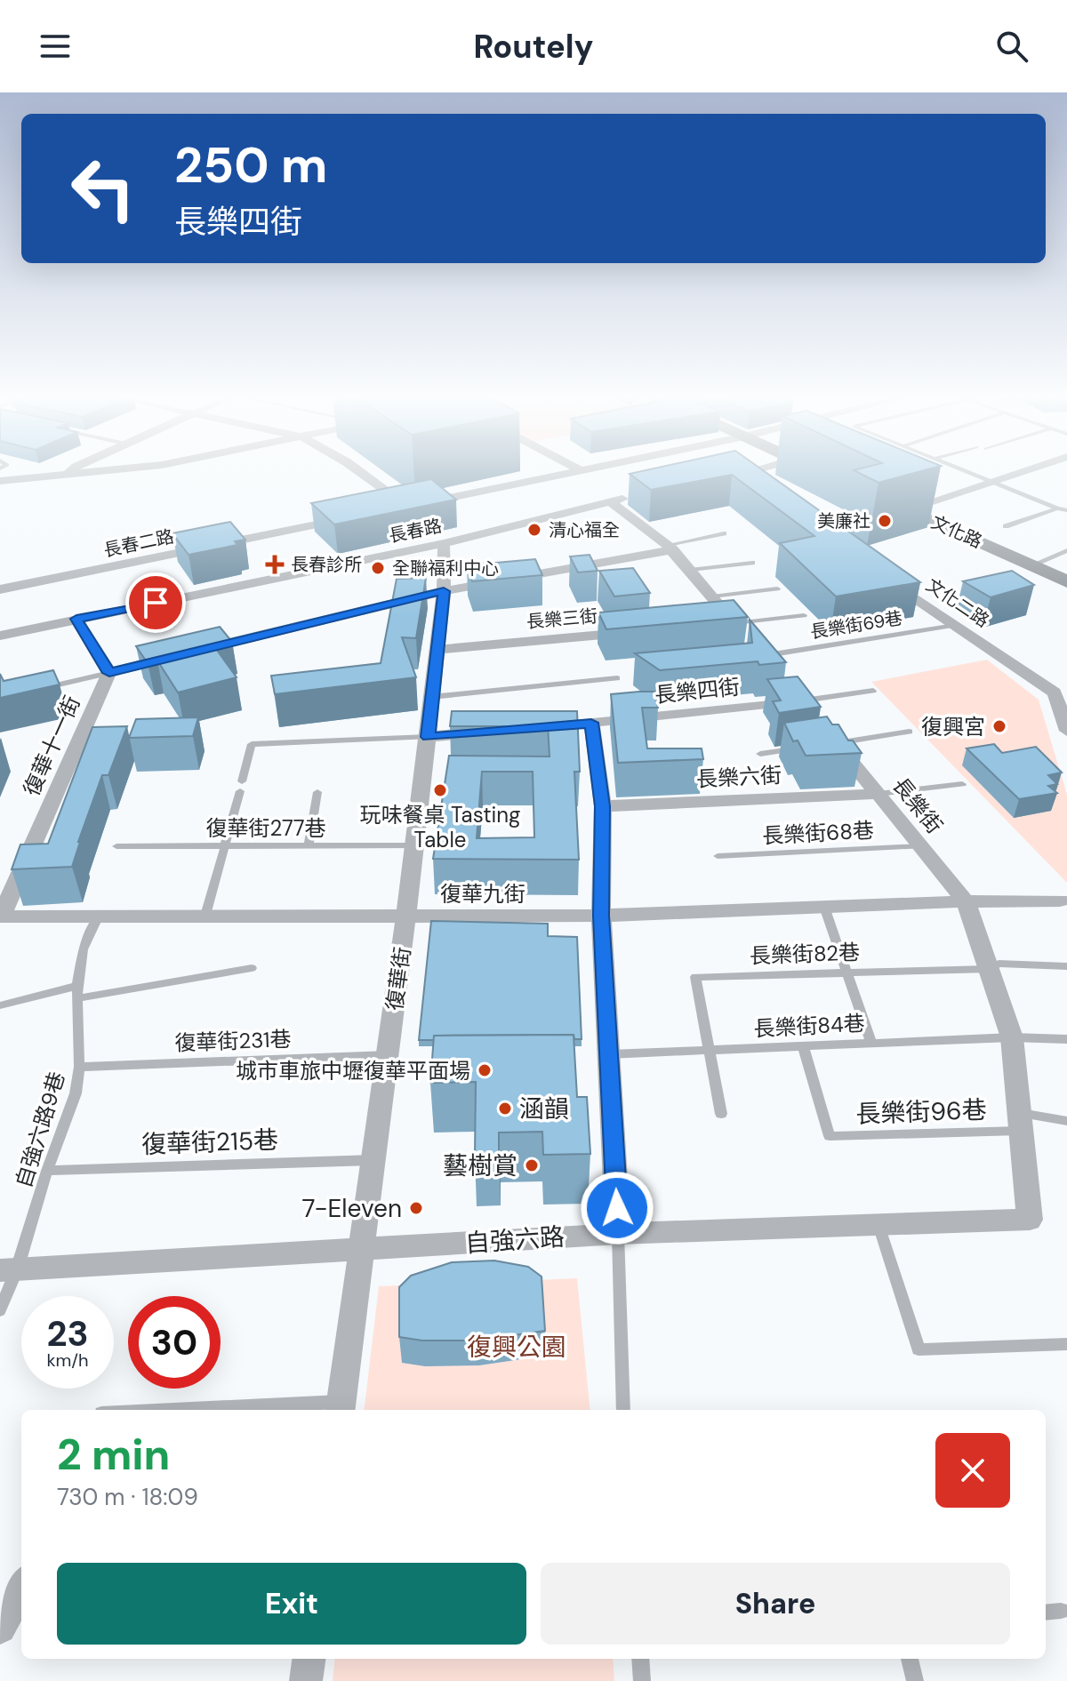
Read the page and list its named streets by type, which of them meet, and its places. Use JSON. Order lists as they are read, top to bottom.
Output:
{
  "streets": {
    "street": [
      "長春路",
      "文化路",
      "長春二路",
      "文化二路",
      "長樂三街",
      "長樂四街",
      "復華十一街",
      "長樂六街",
      "長樂街",
      "復華九街",
      "復華街",
      "自強六路"
    ],
    "lane": [
      "長樂街69巷",
      "復華街277巷",
      "長樂街68巷",
      "長樂街82巷",
      "長樂街84巷",
      "復華街231巷",
      "長樂街96巷",
      "自強六路9巷",
      "復華街215巷"
    ]
  },
  "crossings": [
    ["長春路", "長樂街"],
    ["長春路", "復華街"],
    ["文化二路", "長樂街69巷"],
    ["長樂三街", "復華街"],
    ["長樂街69巷", "長樂街"],
    ["長樂四街", "長樂街"],
    ["復華十一街", "復華九街"],
    ["長樂六街", "長樂街"],
    ["長樂街", "長樂街68巷"],
    ["長樂街", "復華九街"],
    ["長樂街", "長樂街82巷"],
    ["長樂街", "長樂街84巷"],
    ["長樂街", "長樂街96巷"],
    ["長樂街", "自強六路"],
    ["復華街277巷", "復華街"],
    ["復華九街", "復華街"],
    ["復華九街", "自強六路9巷"],
    ["長樂街82巷", "長樂街84巷"],
    ["復華街", "復華街231巷"],
    ["復華街", "復華街215巷"],
    ["復華街", "自強六路"],
    ["長樂街84巷", "長樂街96巷"],
    ["復華街231巷", "自強六路9巷"],
    ["自強六路9巷", "復華街215巷"],
    ["自強六路9巷", "自強六路"]
  ],
  "parks": ["復興公園"],
  "places": {
    "other": [
      "美廉社",
      "清心福全",
      "全聯福利中心",
      "復興宮",
      "玩味餐桌 Tasting Table",
      "城市車旅中壢復華平面場",
      "涵韻",
      "藝樹賞",
      "7-Eleven"
    ],
    "health": ["長春診所"]
  },
  "page": {
    "header": "Routely",
    "turn": ["250 m", "長樂四街"],
    "speed": "23 km/h",
    "limit": "30",
    "heading": ["2 min", "730 m · 18:09"],
    "buttons": ["Exit", "Share"]
  }
}
